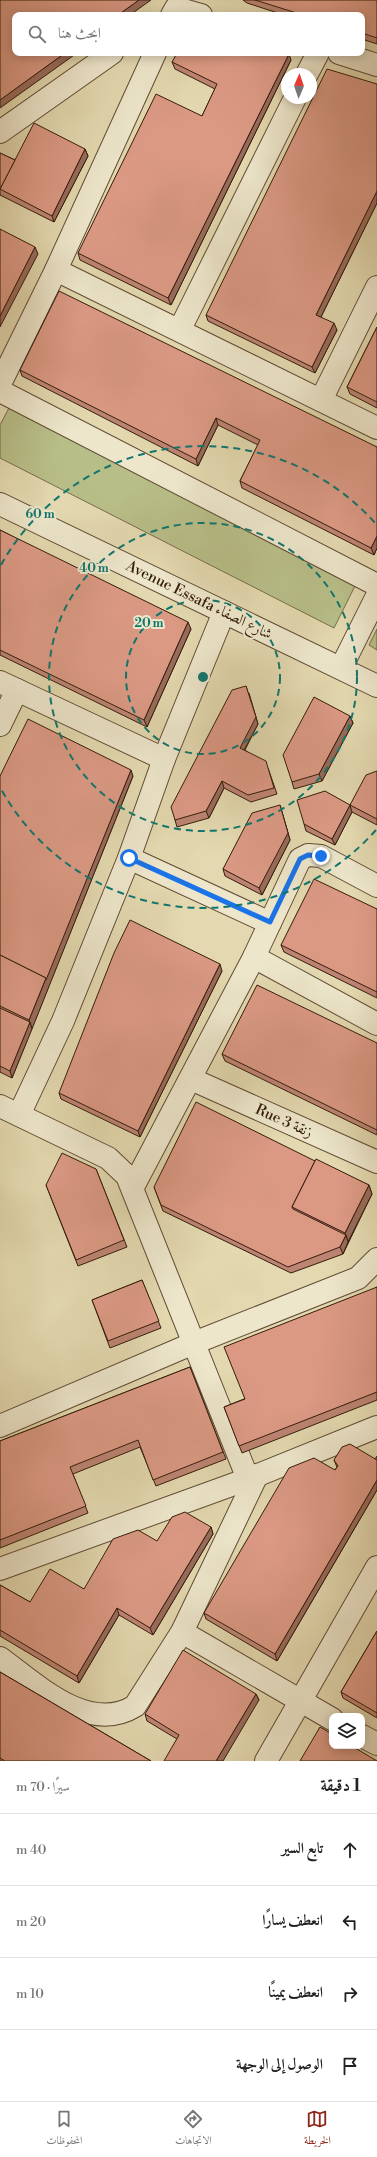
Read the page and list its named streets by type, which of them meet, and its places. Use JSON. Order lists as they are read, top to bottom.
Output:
{
  "streets": {
    "street": ["Avenue Essafa شارع الصفاء", "Rue 3 زنقة"]
  },
  "north": "top",
  "page": {
    "search": "ابحث هنا",
    "heading": ["1 دقيقة", "سيرًا · 70 m"],
    "list": [
      ["تابع السير", "40 m"],
      ["انعطف يسارًا", "20 m"],
      ["انعطف يمينًا", "10 m"],
      "الوصول إلى الوجهة"
    ],
    "nav": ["الخريطة", "الاتجاهات", "المحفوظات"]
  },
  "rings": ["60 m", "40 m", "20 m"]
}
